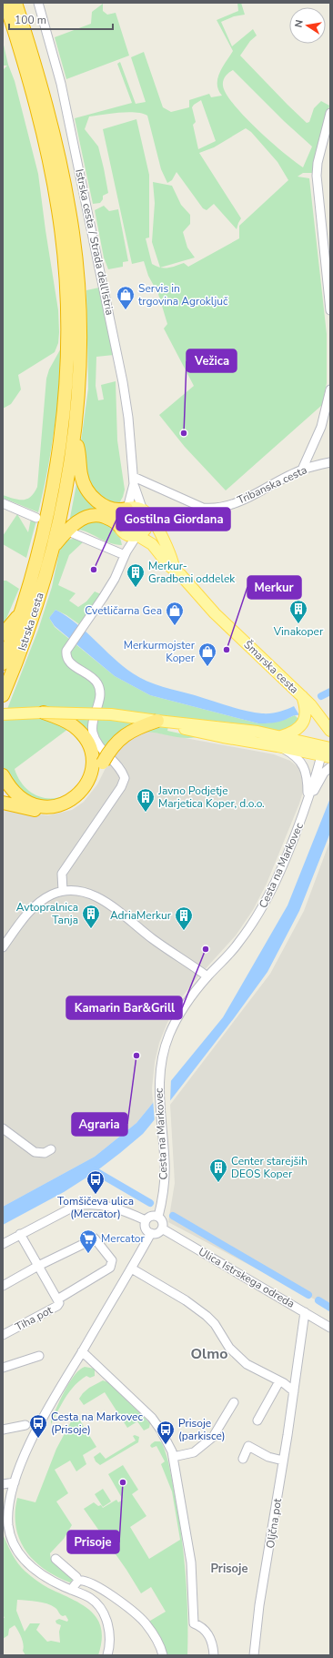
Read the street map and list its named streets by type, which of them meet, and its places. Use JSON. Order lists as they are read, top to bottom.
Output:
{
  "streets": {
    "highway": ["Istrska cesta"],
    "main road": ["Šmarska cesta"],
    "street": [
      "Istrska cesta / Strada dell'Istria",
      "Tribanska cesta",
      "Cesta na Markovec",
      "Ulica Istrskega odreda",
      "Tiha pot",
      "Oljčna pot"
    ]
  },
  "crossings": [
    ["Istrska cesta / Strada dell'Istria", "Tribanska cesta"],
    ["Cesta na Markovec", "Ulica Istrskega odreda"],
    ["Ulica Istrskega odreda", "Oljčna pot"]
  ],
  "districts": ["Olmo", "Prisoje"],
  "places": {
    "shop": ["Servis in trgovina Agroključ", "Cvetličarna Gea", "Merkurmojster Koper"],
    "other": [
      "Vežica",
      "Gostilna Giordana",
      "Merkur",
      "Kamarin Bar&Grill",
      "Agraria",
      "Prisoje"
    ],
    "building": [
      "Merkur- Gradbeni oddelek",
      "Vinakoper",
      "Javno Podjetje Marjetica Koper, d.o.o.",
      "Avtopralnica Tanja",
      "AdriaMerkur",
      "Center starejših DEOS Koper"
    ],
    "bus stop": ["Tomšičeva ulica (Mercator)", "Cesta na Markovec (Prisoje)", "Prisoje (parkisce)"],
    "supermarket": ["Mercator"]
  },
  "scale_bar": "100 m",
  "north": "left"
}
